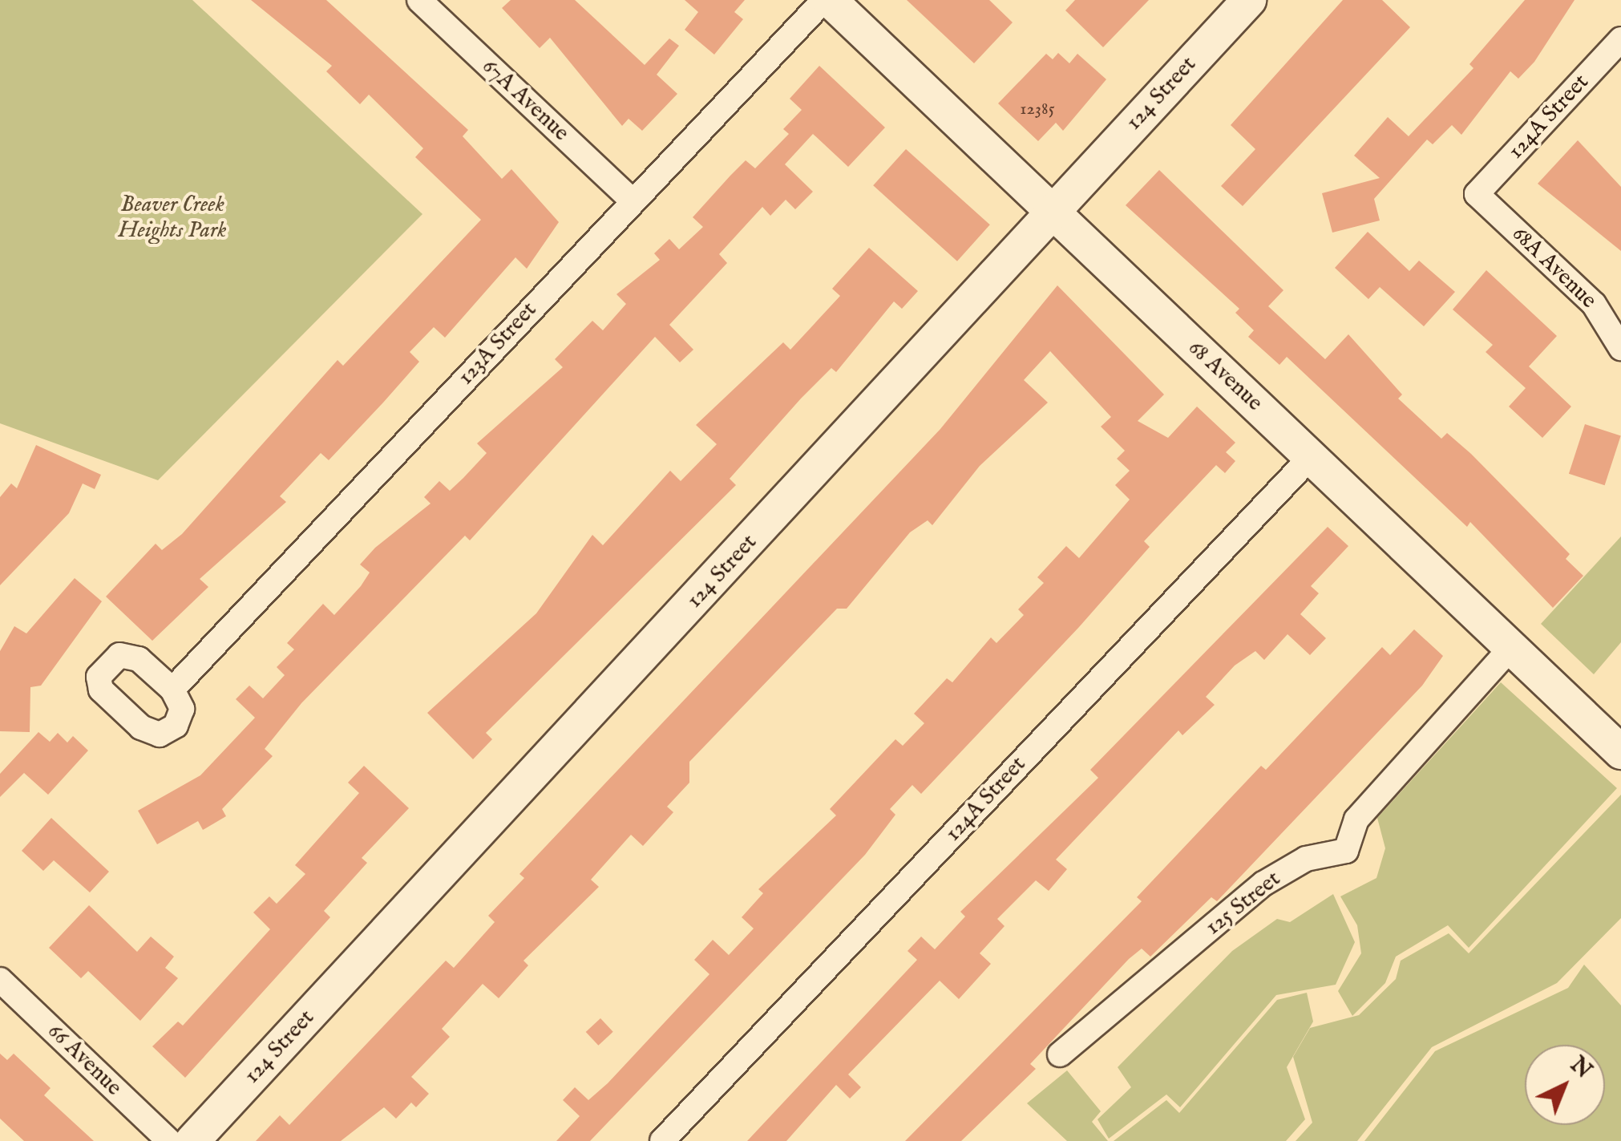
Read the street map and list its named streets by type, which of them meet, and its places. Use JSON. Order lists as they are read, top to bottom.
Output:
{
  "streets": {
    "street": [
      "124 Street",
      "67A Avenue",
      "124A Street",
      "68A Avenue",
      "123A Street",
      "68 Avenue",
      "125 Street",
      "66 Avenue"
    ]
  },
  "crossings": [
    ["124 Street", "68 Avenue"],
    ["67A Avenue", "123A Street"],
    ["124A Street", "68A Avenue"],
    ["124A Street", "68 Avenue"],
    ["123A Street", "68 Avenue"],
    ["68 Avenue", "125 Street"]
  ],
  "parks": ["Beaver Creek Heights Park"],
  "house_numbers": ["12385"],
  "north": "top right"
}
